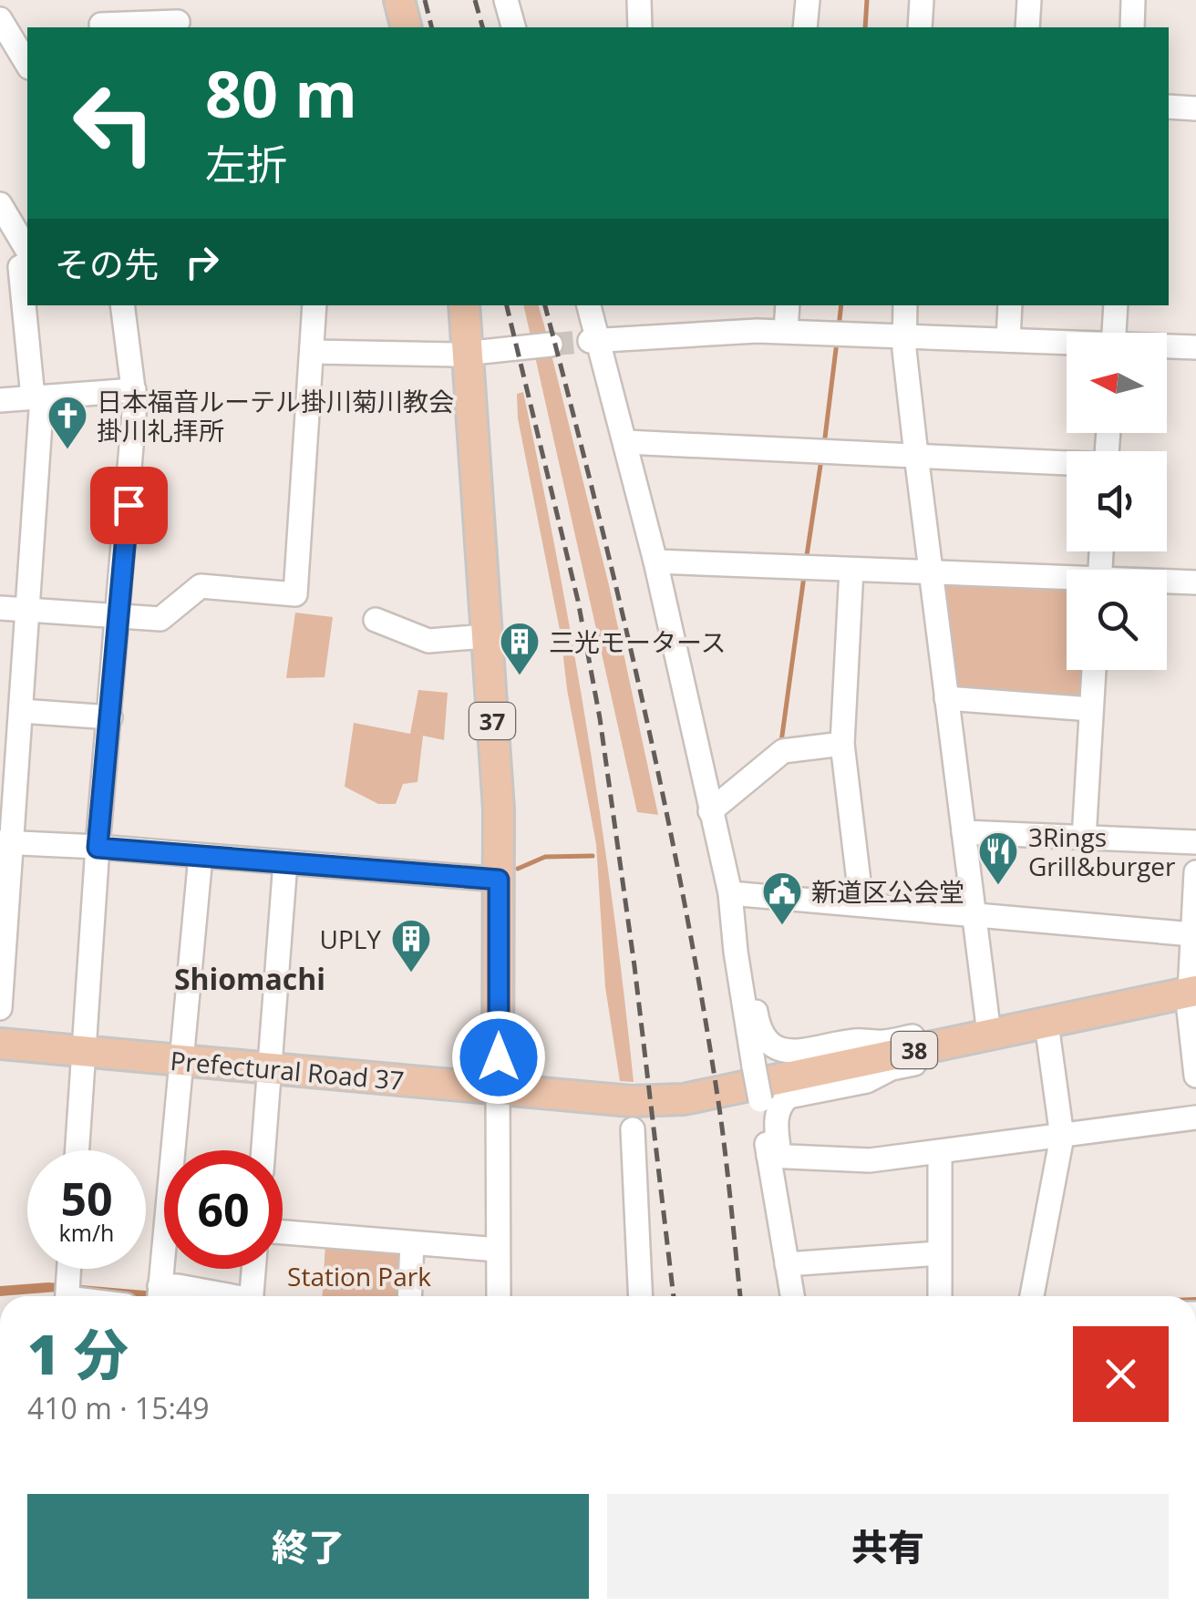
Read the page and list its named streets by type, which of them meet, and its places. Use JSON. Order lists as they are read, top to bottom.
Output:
{
  "streets": {
    "main road": ["37", "38", "Prefectural Road 37"]
  },
  "crossings": [
    ["37", "38"],
    ["37", "Prefectural Road 37"],
    ["38", "Prefectural Road 37"]
  ],
  "districts": ["Shiomachi"],
  "parks": ["Station Park"],
  "places": {
    "church": ["日本福音ルーテル掛川菊川教会 掛川礼拝所"],
    "building": ["三光モータース", "UPLY"],
    "restaurant": ["3Rings Grill&burger"],
    "public building": ["新道区公会堂"]
  },
  "north": "left",
  "page": {
    "turn": ["80 m", "左折"],
    "then": "その先",
    "speed": "50 km/h",
    "limit": "60",
    "heading": ["1 分", "410 m · 15:49"],
    "buttons": ["終了", "共有"]
  }
}
